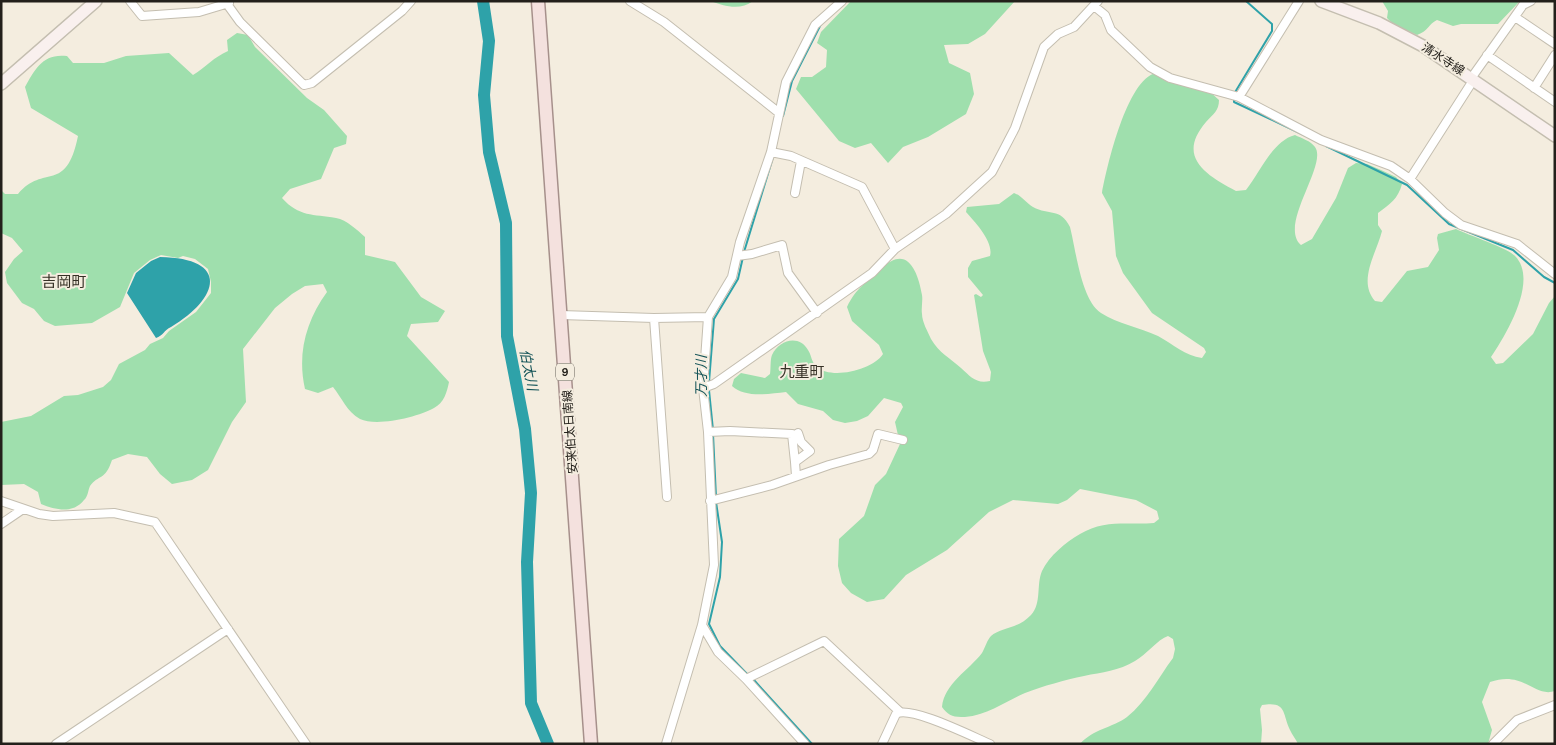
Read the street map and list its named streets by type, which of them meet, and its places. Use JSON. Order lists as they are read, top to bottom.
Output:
{
  "streets": {
    "main road": ["清水寺線", "9", "安来伯太日南線"]
  },
  "districts": ["吉岡町", "九重町"],
  "water": ["伯太川", "万才川"]
}
